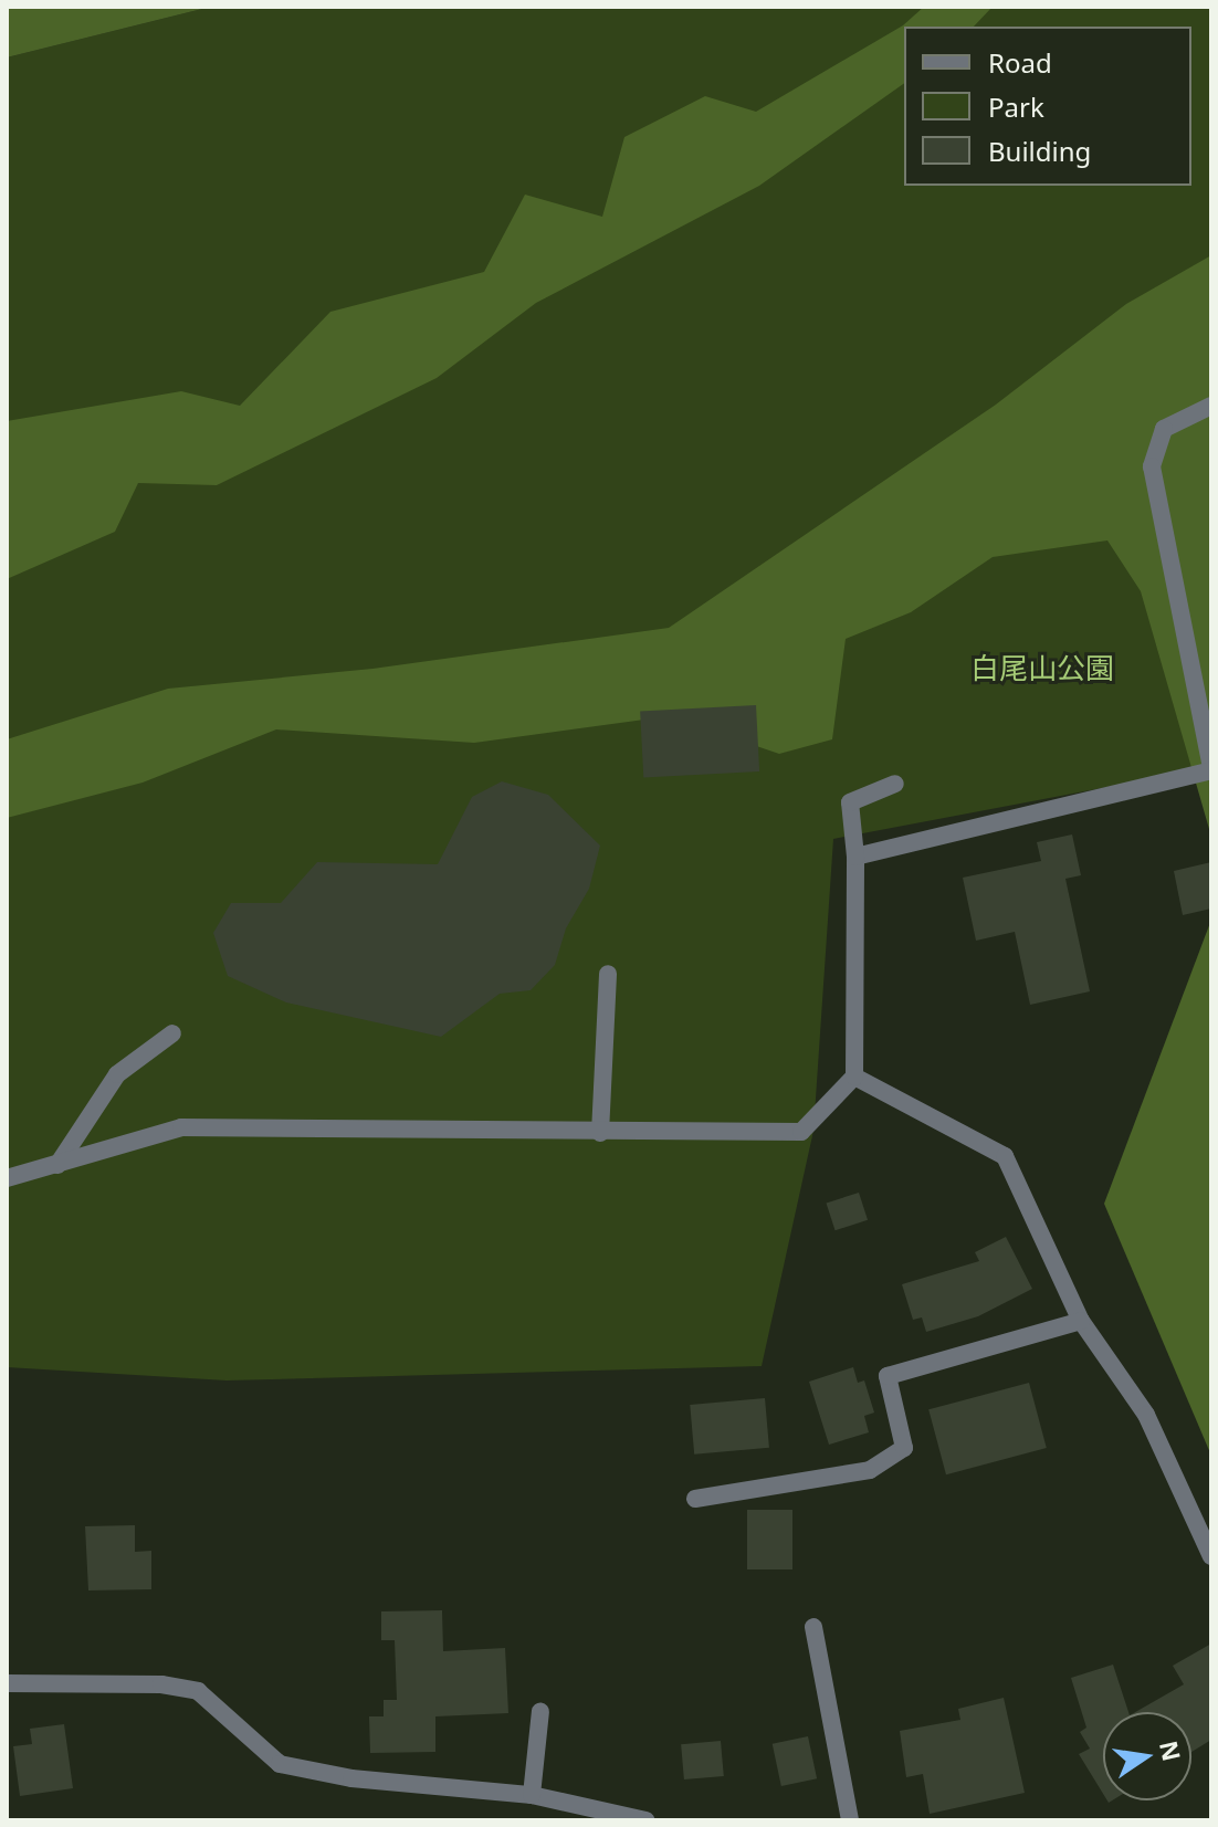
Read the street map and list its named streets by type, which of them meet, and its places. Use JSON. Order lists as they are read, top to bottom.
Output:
{
  "parks": ["白尾山公園"],
  "legend": ["Road", "Park", "Building"],
  "north": "right"
}
